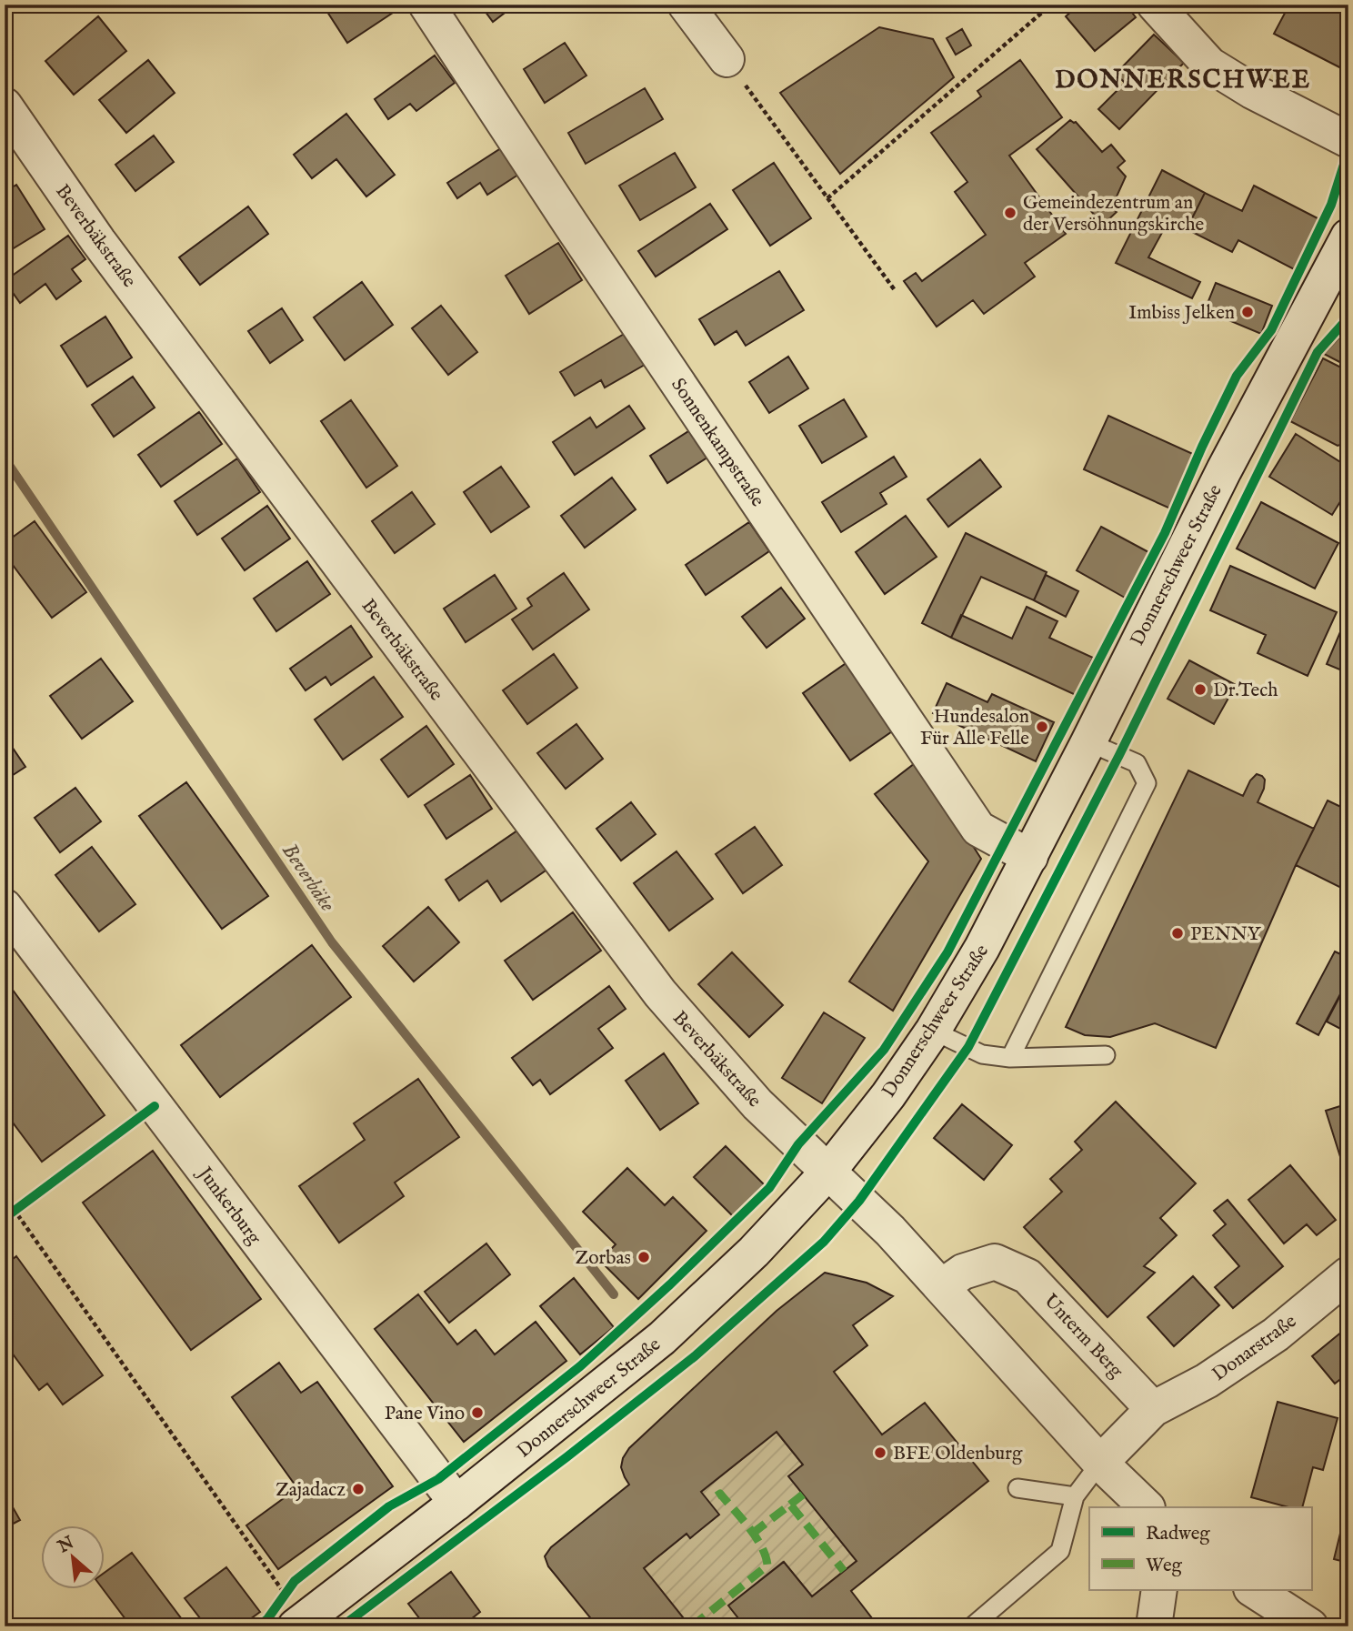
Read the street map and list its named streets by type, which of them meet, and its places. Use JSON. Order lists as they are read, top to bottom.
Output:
{
  "streets": {
    "street": [
      "Beverbäkstraße",
      "Sonnenkampstraße",
      "Donnerschweer Straße",
      "Junkerburg",
      "Unterm Berg",
      "Donarstraße"
    ]
  },
  "crossings": [
    ["Beverbäkstraße", "Donnerschweer Straße"],
    ["Sonnenkampstraße", "Donnerschweer Straße"],
    ["Donnerschweer Straße", "Junkerburg"],
    ["Unterm Berg", "Donarstraße"]
  ],
  "districts": ["DONNERSCHWEE"],
  "water": ["Beverbäke"],
  "places": [
    "Gemeindezentrum an der Versöhnungskirche",
    "Imbiss Jelken",
    "Dr.Tech",
    "Hundesalon Für Alle Felle",
    "PENNY",
    "Zorbas",
    "Pane Vino",
    "BFE Oldenburg",
    "Zajadacz"
  ],
  "legend": ["Radweg", "Weg"],
  "north": "top left"
}
